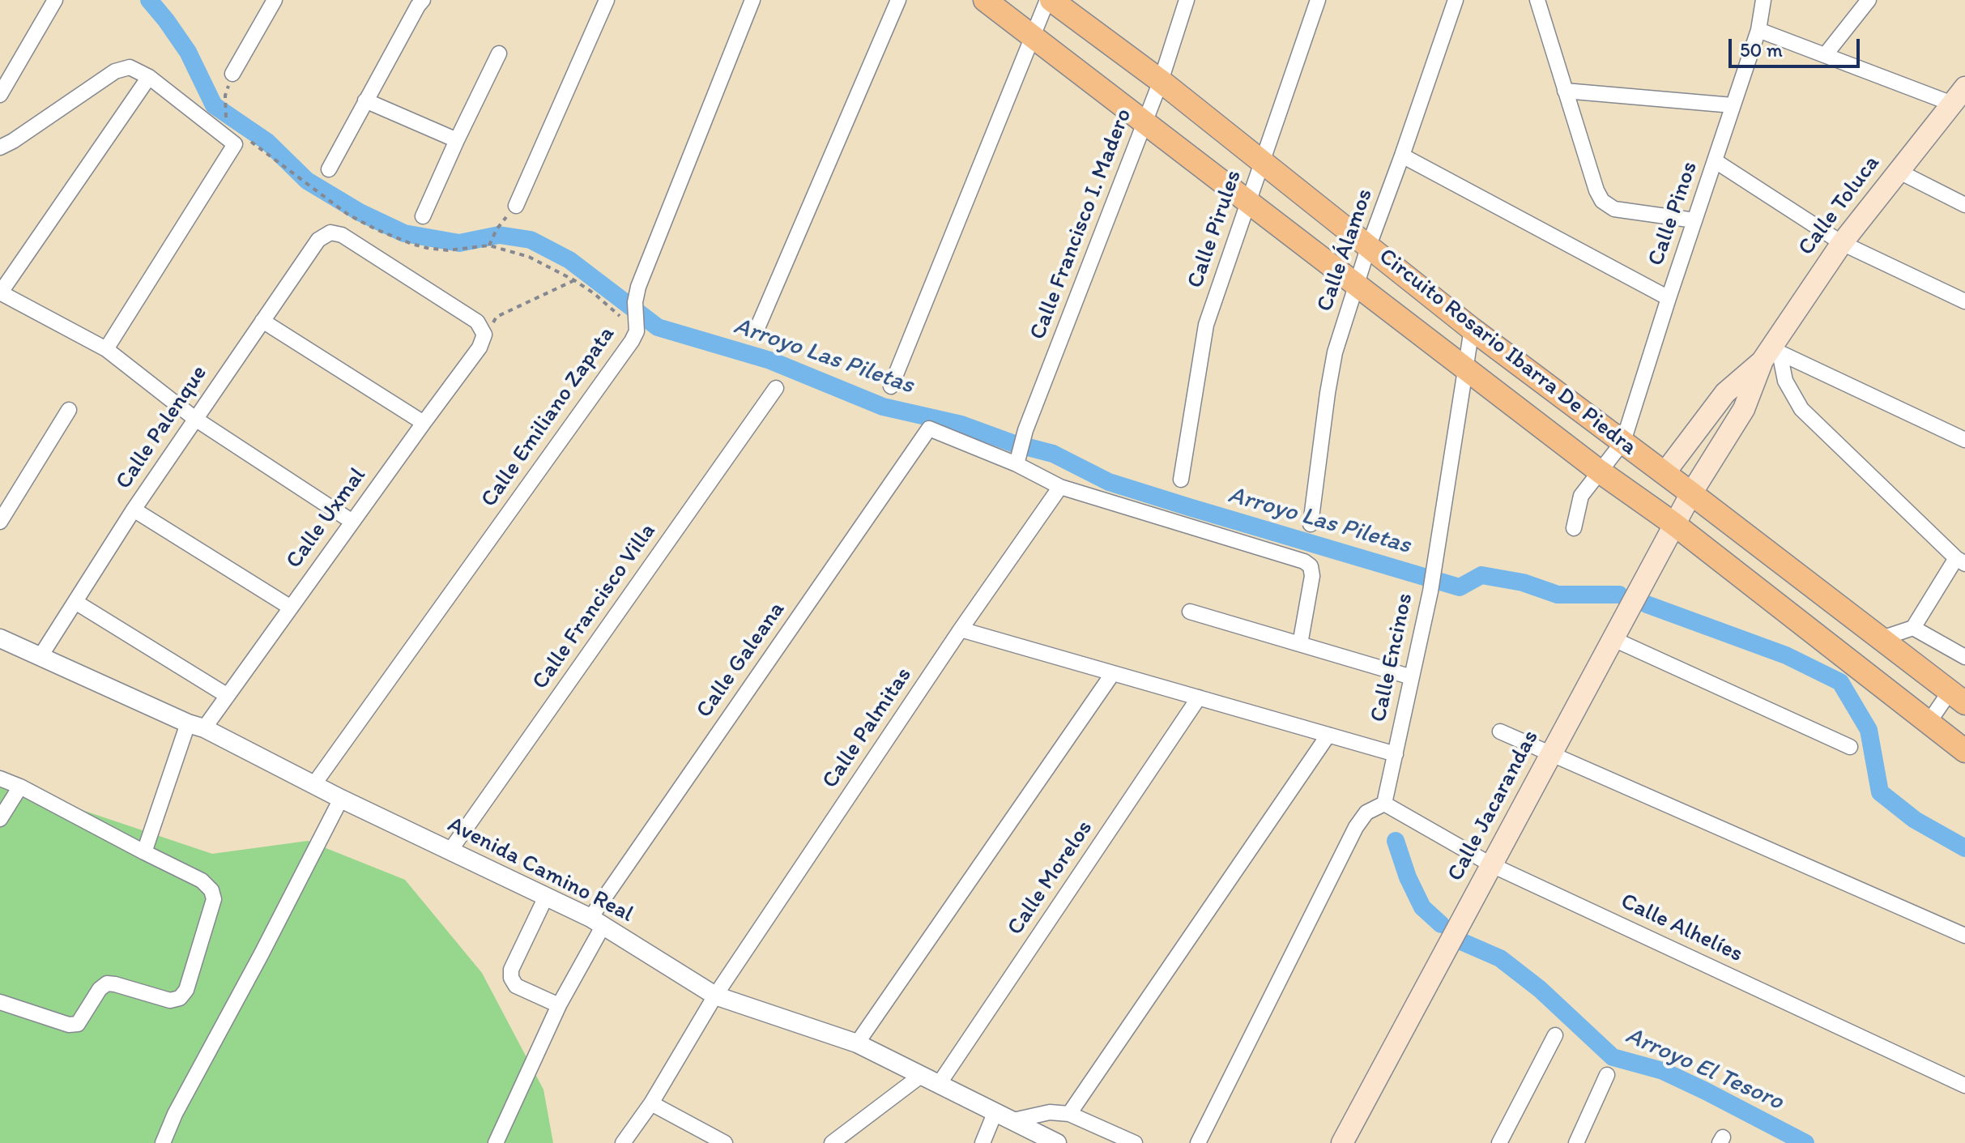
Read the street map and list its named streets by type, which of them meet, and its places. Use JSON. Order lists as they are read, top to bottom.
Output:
{
  "streets": {
    "main road": ["Calle Toluca", "Circuito Rosario Ibarra De Piedra", "Calle Jacarandas"],
    "street": [
      "Calle Pinos",
      "Calle Francisco I. Madero",
      "Calle Pirules",
      "Calle Álamos",
      "Calle Emiliano Zapata",
      "Calle Palenque",
      "Calle Uxmal",
      "Calle Francisco Villa",
      "Calle Encinos",
      "Calle Galeana",
      "Calle Palmitas",
      "Avenida Camino Real",
      "Calle Morelos",
      "Calle Alhelíes"
    ]
  },
  "crossings": [
    ["Calle Toluca", "Circuito Rosario Ibarra De Piedra"],
    ["Calle Toluca", "Calle Jacarandas"],
    ["Calle Pinos", "Circuito Rosario Ibarra De Piedra"],
    ["Calle Francisco I. Madero", "Circuito Rosario Ibarra De Piedra"],
    ["Calle Francisco I. Madero", "Calle Galeana"],
    ["Calle Pirules", "Circuito Rosario Ibarra De Piedra"],
    ["Calle Álamos", "Circuito Rosario Ibarra De Piedra"],
    ["Circuito Rosario Ibarra De Piedra", "Calle Encinos"],
    ["Circuito Rosario Ibarra De Piedra", "Calle Jacarandas"],
    ["Calle Emiliano Zapata", "Avenida Camino Real"],
    ["Calle Palenque", "Calle Uxmal"],
    ["Calle Palenque", "Avenida Camino Real"],
    ["Calle Uxmal", "Avenida Camino Real"],
    ["Calle Francisco Villa", "Avenida Camino Real"],
    ["Calle Encinos", "Calle Alhelíes"],
    ["Calle Galeana", "Avenida Camino Real"],
    ["Calle Palmitas", "Avenida Camino Real"],
    ["Calle Jacarandas", "Calle Alhelíes"],
    ["Avenida Camino Real", "Calle Morelos"]
  ],
  "water": ["Arroyo Las Piletas", "Arroyo El Tesoro"],
  "scale_bar": "50 m"
}
